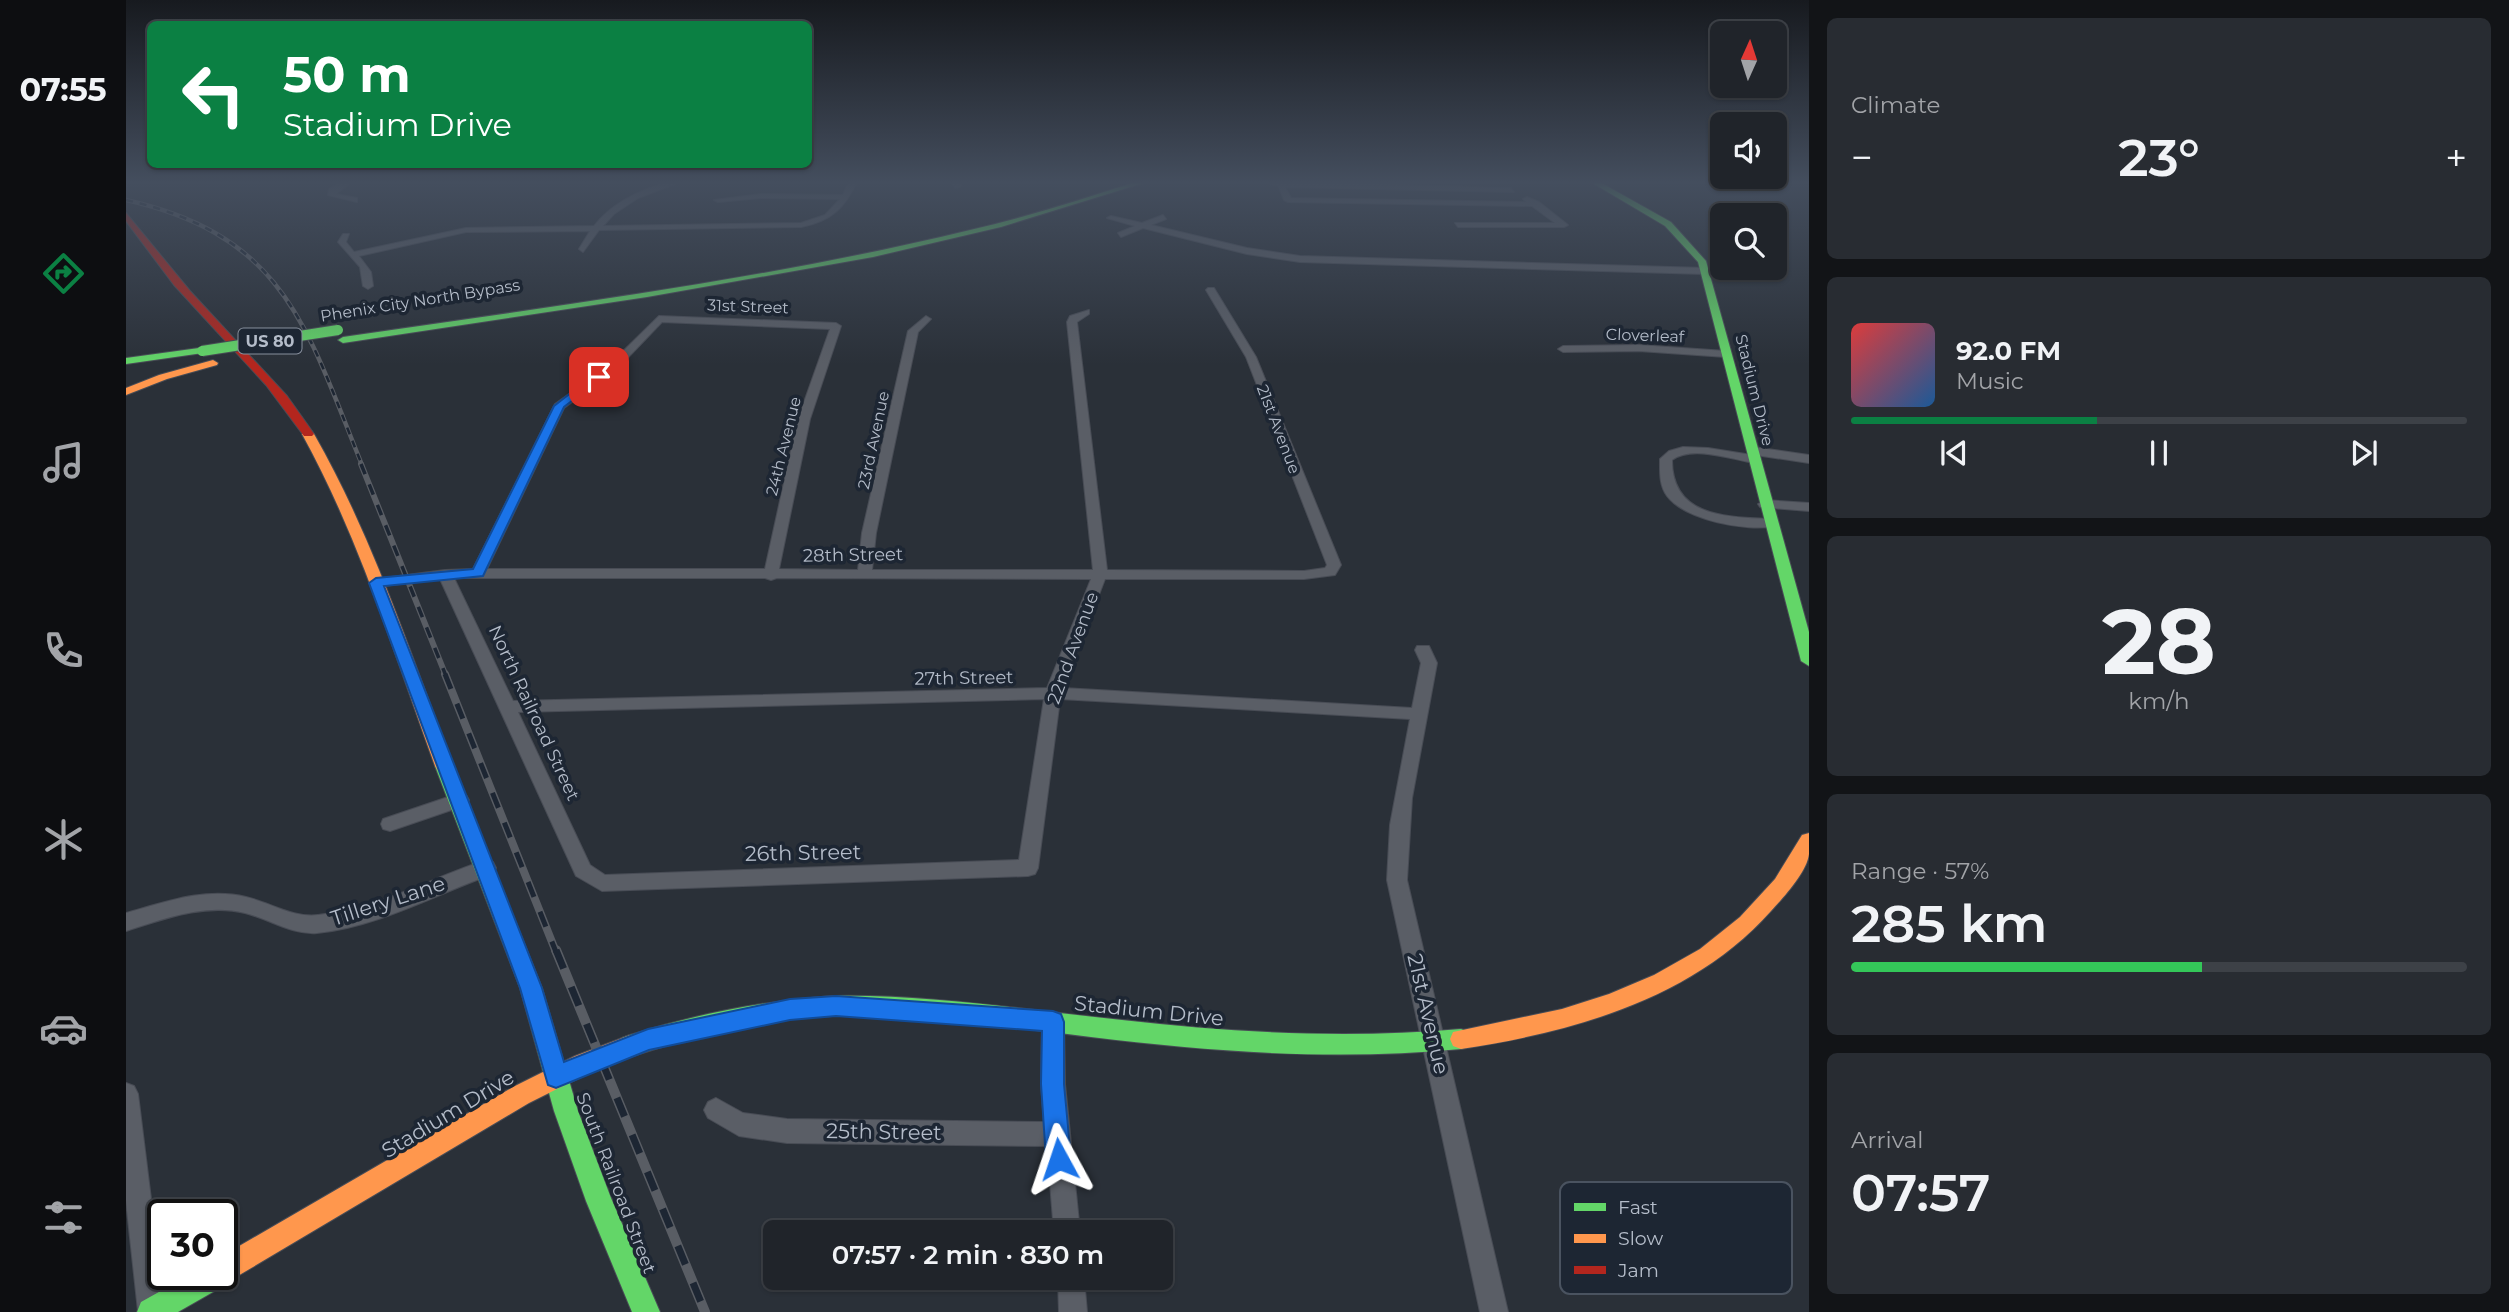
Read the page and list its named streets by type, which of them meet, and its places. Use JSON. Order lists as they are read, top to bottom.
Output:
{
  "streets": {
    "main road": [
      "Phenix City North Bypass",
      "US 80",
      "Stadium Drive",
      "South Railroad Street"
    ],
    "street": [
      "31st Street",
      "Cloverleaf",
      "21st Avenue",
      "23rd Avenue",
      "24th Avenue",
      "28th Street",
      "22nd Avenue",
      "27th Street",
      "North Railroad Street",
      "26th Street",
      "Tillery Lane",
      "25th Street"
    ]
  },
  "crossings": [
    ["Phenix City North Bypass", "US 80"],
    ["31st Street", "24th Avenue"],
    ["31st Street", "28th Street"],
    ["Cloverleaf", "Stadium Drive"],
    ["Stadium Drive", "21st Avenue"],
    ["Stadium Drive", "South Railroad Street"],
    ["21st Avenue", "28th Street"],
    ["21st Avenue", "27th Street"],
    ["23rd Avenue", "28th Street"],
    ["24th Avenue", "28th Street"],
    ["28th Street", "22nd Avenue"],
    ["28th Street", "North Railroad Street"],
    ["28th Street", "South Railroad Street"],
    ["22nd Avenue", "27th Street"],
    ["22nd Avenue", "26th Street"],
    ["27th Street", "North Railroad Street"],
    ["North Railroad Street", "26th Street"],
    ["Tillery Lane", "South Railroad Street"]
  ],
  "legend": ["Fast", "Slow", "Jam"],
  "north": "top",
  "page": {
    "tabs": "07:55",
    "tile": [
      "Climate",
      ["28", "km/h"],
      ["Range · 57%", "285 km"],
      ["Arrival", "07:57"]
    ],
    "turn": ["50 m", "Stadium Drive"],
    "heat": ["−", "23°", "+"],
    "song": ["92.0 FM", "Music"],
    "limit": "30",
    "trip": "07:57 · 2 min · 830 m"
  }
}
